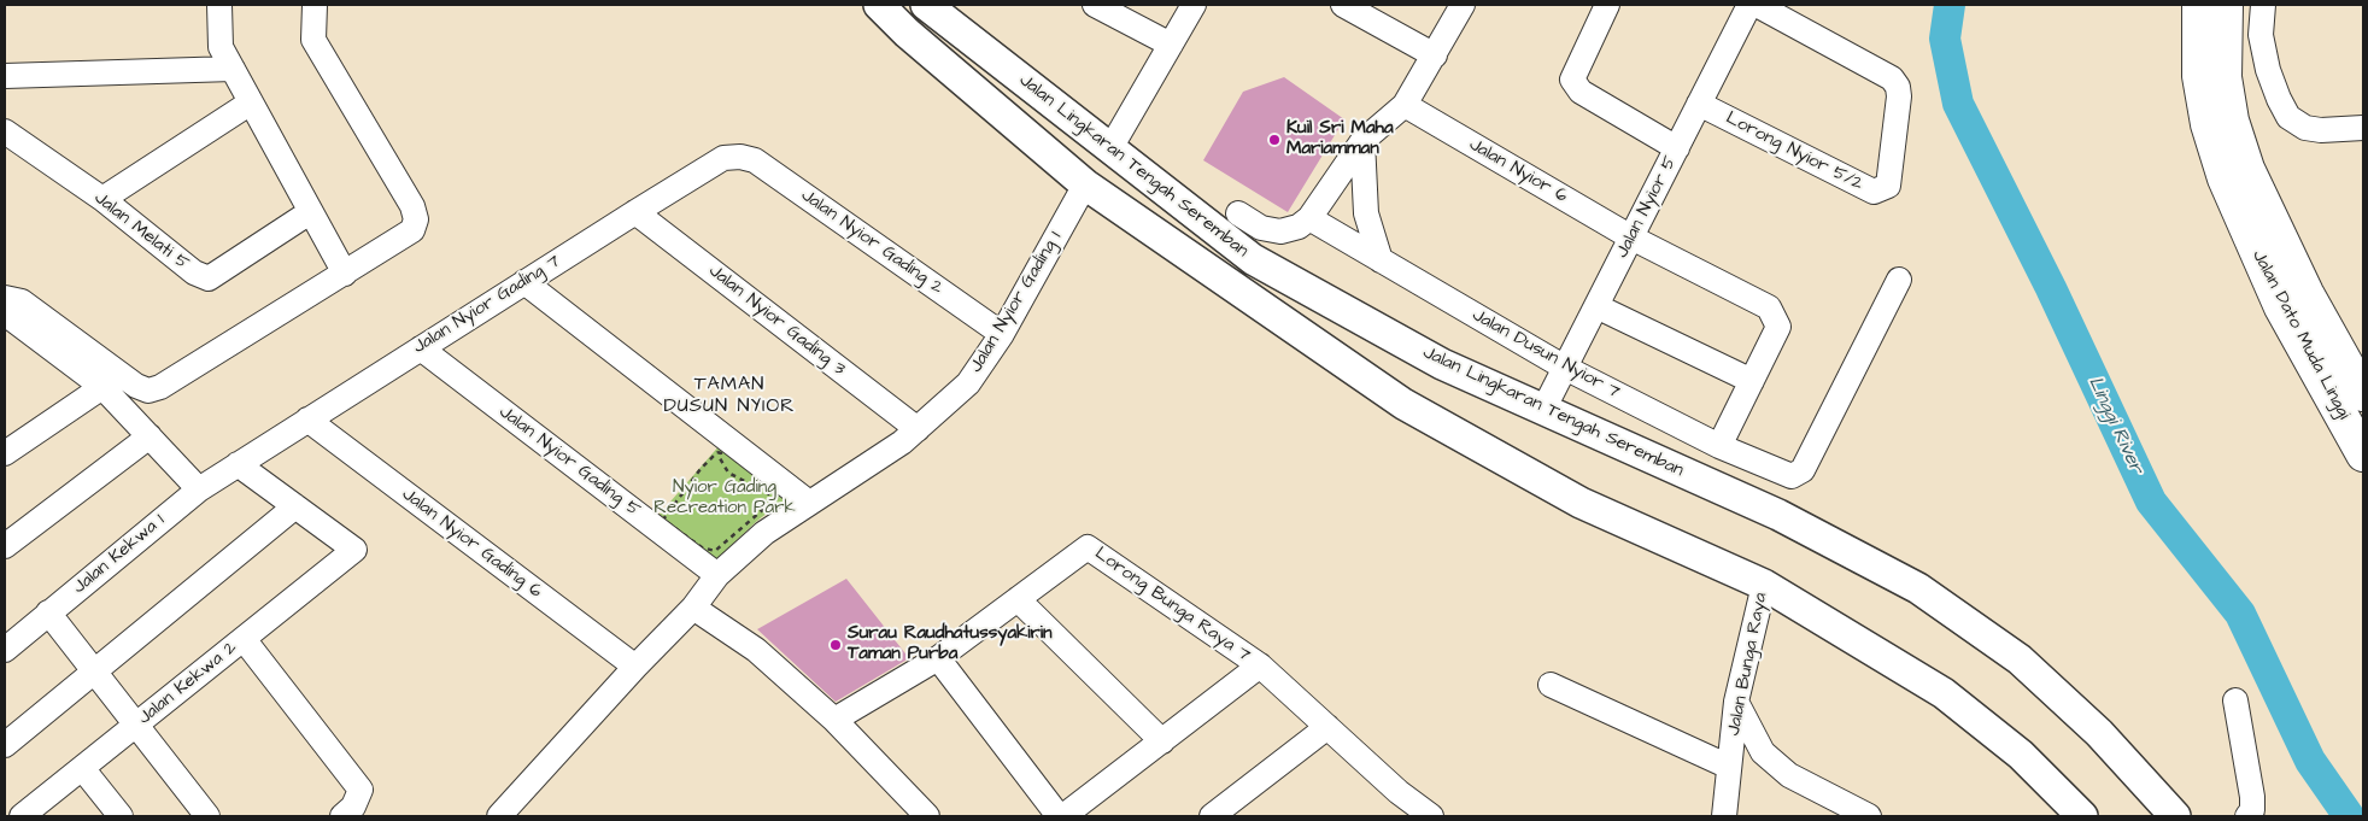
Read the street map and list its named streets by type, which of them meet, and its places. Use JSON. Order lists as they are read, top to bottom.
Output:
{
  "streets": {
    "highway": ["Jalan Dato Muda Linggi"],
    "main road": ["Jalan Lingkaran Tengah Seremban"],
    "street": [
      "Lorong Nyior 5/2",
      "Jalan Nyior 6",
      "Jalan Nyior 5",
      "Jalan Melati 5",
      "Jalan Nyior Gading 2",
      "Jalan Nyior Gading 1",
      "Jalan Nyior Gading 7",
      "Jalan Nyior Gading 3",
      "Jalan Dusun Nyior 7",
      "Jalan Nyior Gading 5",
      "Jalan Nyior Gading 6",
      "Jalan Kekwa 1",
      "Lorong Bunga Raya 7",
      "Jalan Bunga Raya",
      "Jalan Kekwa 2"
    ]
  },
  "crossings": [
    ["Lorong Nyior 5/2", "Jalan Nyior 5"],
    ["Jalan Lingkaran Tengah Seremban", "Jalan Nyior 5"],
    ["Jalan Lingkaran Tengah Seremban", "Jalan Nyior Gading 1"],
    ["Jalan Lingkaran Tengah Seremban", "Jalan Bunga Raya"],
    ["Jalan Nyior 6", "Jalan Nyior 5"],
    ["Jalan Nyior 5", "Jalan Dusun Nyior 7"],
    ["Jalan Nyior Gading 2", "Jalan Nyior Gading 1"],
    ["Jalan Nyior Gading 2", "Jalan Nyior Gading 7"],
    ["Jalan Nyior Gading 1", "Jalan Nyior Gading 3"],
    ["Jalan Nyior Gading 1", "Jalan Nyior Gading 5"],
    ["Jalan Nyior Gading 1", "Jalan Nyior Gading 6"],
    ["Jalan Nyior Gading 7", "Jalan Nyior Gading 3"],
    ["Jalan Nyior Gading 7", "Jalan Nyior Gading 5"],
    ["Jalan Nyior Gading 7", "Jalan Nyior Gading 6"],
    ["Jalan Nyior Gading 7", "Jalan Kekwa 1"]
  ],
  "districts": ["TAMAN DUSUN NYIOR"],
  "water": ["Linggi River"],
  "parks": ["Nyior Gading Recreation Park"],
  "places": ["Kuil Sri Maha Mariamman", "Surau Raudhatussyakirin Taman Purba"]
}
